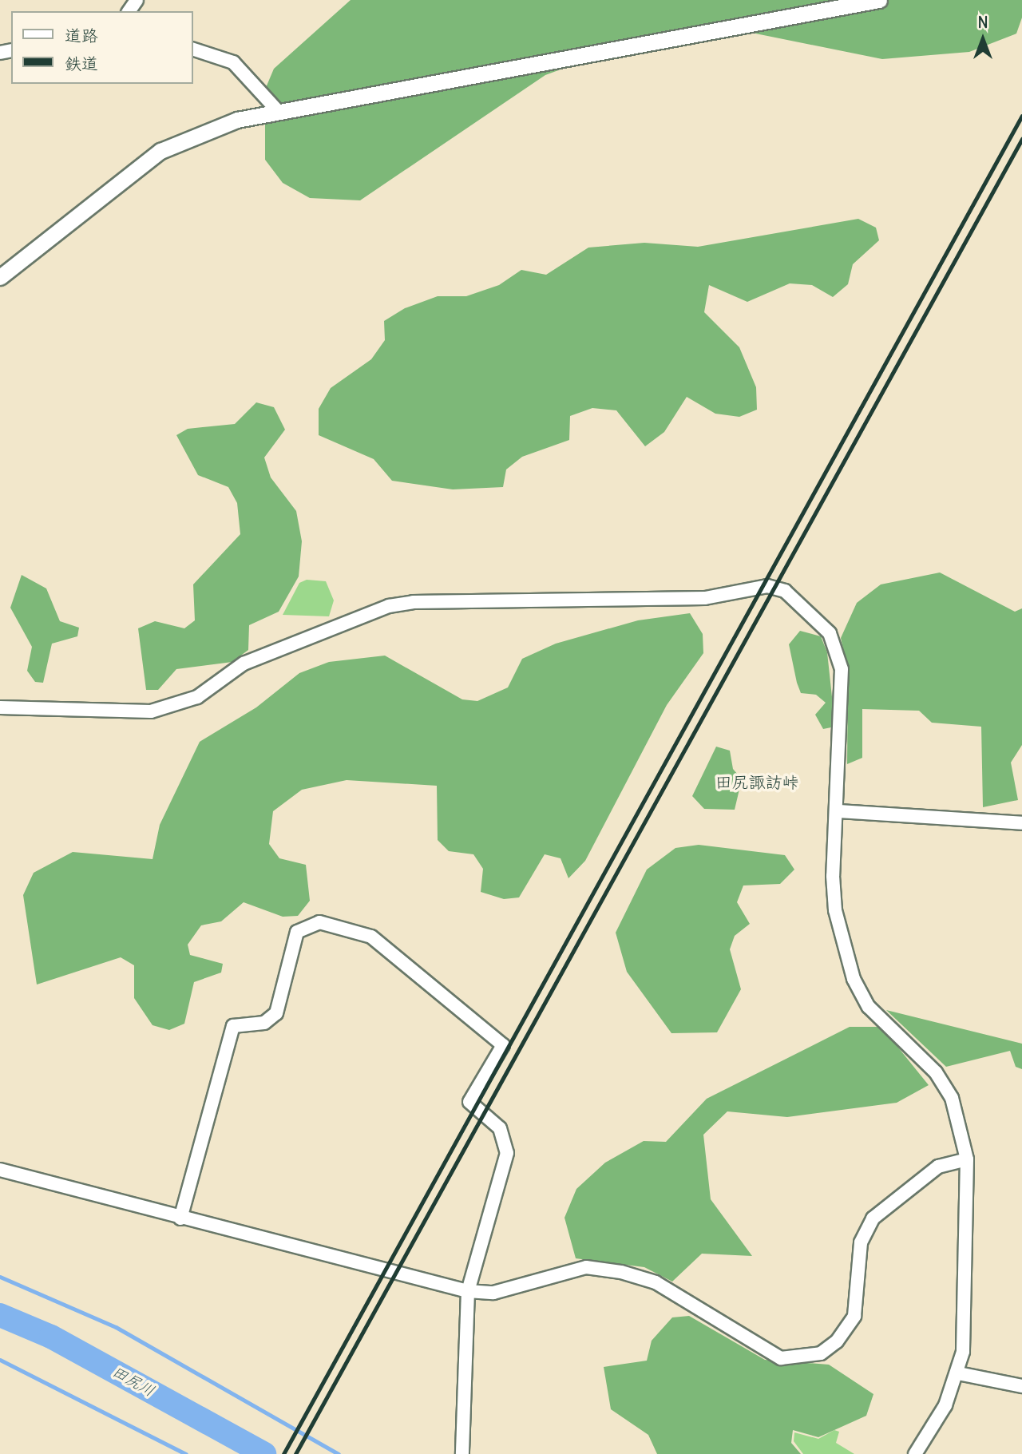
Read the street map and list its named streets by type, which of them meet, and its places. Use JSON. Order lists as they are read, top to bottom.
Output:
{
  "districts": ["田尻諏訪峠"],
  "water": ["田尻川"],
  "legend": ["道路", "鉄道"],
  "north": "top"
}
